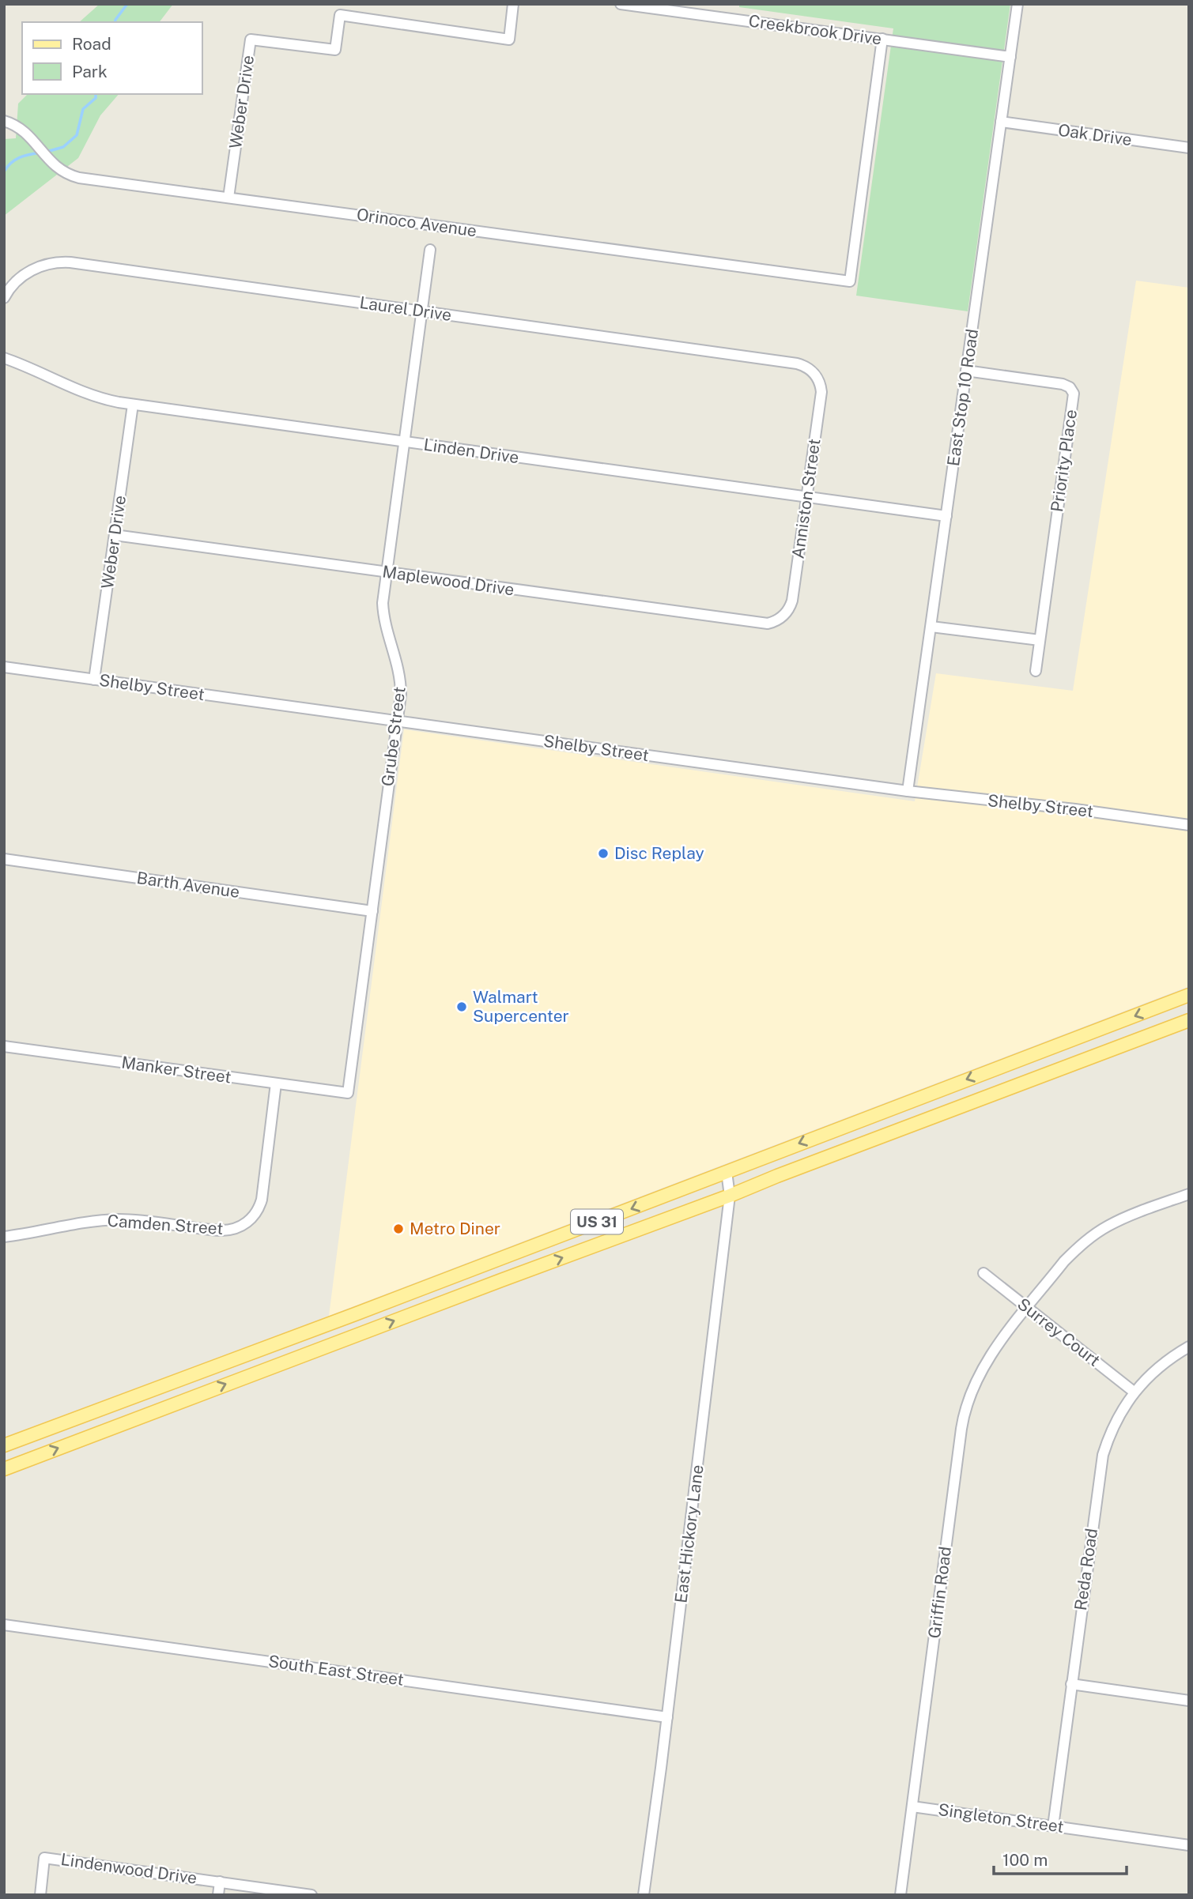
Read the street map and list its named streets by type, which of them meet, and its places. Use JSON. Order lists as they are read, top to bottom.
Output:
{
  "streets": {
    "main road": ["US 31"],
    "street": [
      "Creekbrook Drive",
      "Weber Drive",
      "Oak Drive",
      "Orinoco Avenue",
      "Laurel Drive",
      "East Stop 10 Road",
      "Linden Drive",
      "Priority Place",
      "Anniston Street",
      "Maplewood Drive",
      "Shelby Street",
      "Grube Street",
      "Barth Avenue",
      "Manker Street",
      "Camden Street",
      "Surrey Court",
      "East Hickory Lane",
      "Reda Road",
      "Griffin Road",
      "South East Street",
      "Singleton Street",
      "Lindenwood Drive"
    ]
  },
  "crossings": [
    ["Creekbrook Drive", "Orinoco Avenue"],
    ["Creekbrook Drive", "East Stop 10 Road"],
    ["Weber Drive", "Orinoco Avenue"],
    ["Weber Drive", "Linden Drive"],
    ["Weber Drive", "Maplewood Drive"],
    ["Weber Drive", "Shelby Street"],
    ["Oak Drive", "East Stop 10 Road"],
    ["Laurel Drive", "Anniston Street"],
    ["Laurel Drive", "Grube Street"],
    ["East Stop 10 Road", "Linden Drive"],
    ["East Stop 10 Road", "Priority Place"],
    ["East Stop 10 Road", "Shelby Street"],
    ["Linden Drive", "Anniston Street"],
    ["Linden Drive", "Grube Street"],
    ["Anniston Street", "Maplewood Drive"],
    ["Maplewood Drive", "Grube Street"],
    ["Shelby Street", "Grube Street"],
    ["Grube Street", "Barth Avenue"],
    ["Grube Street", "Manker Street"],
    ["Manker Street", "Camden Street"],
    ["US 31", "East Hickory Lane"],
    ["Surrey Court", "Reda Road"],
    ["Surrey Court", "Griffin Road"],
    ["East Hickory Lane", "South East Street"],
    ["Reda Road", "Singleton Street"],
    ["Griffin Road", "Singleton Street"]
  ],
  "places": ["Disc Replay", "Walmart Supercenter", "Metro Diner"],
  "legend": ["Road", "Park"],
  "scale_bar": "100 m"
}
